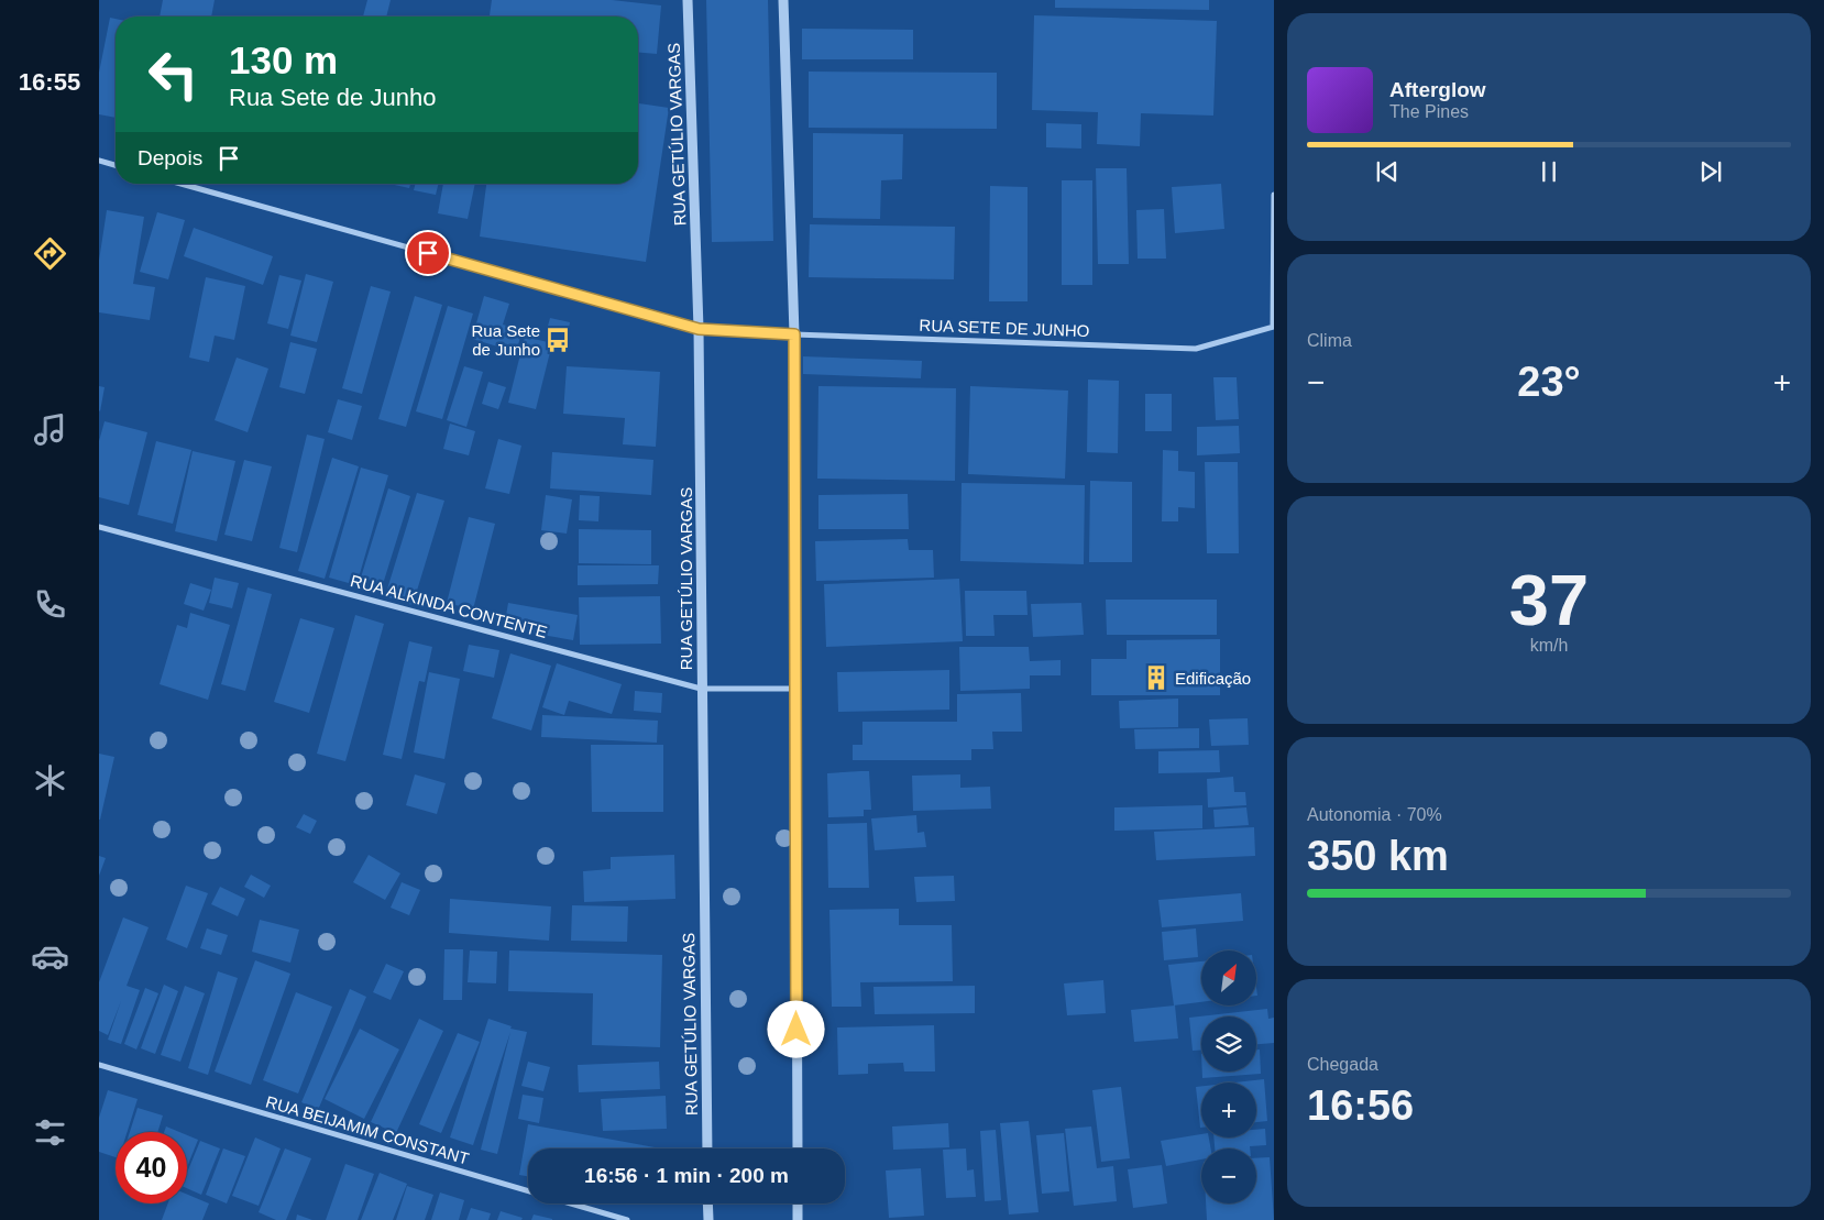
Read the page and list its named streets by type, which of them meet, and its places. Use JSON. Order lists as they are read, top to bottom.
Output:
{
  "streets": {
    "street": [
      "RUA GETÚLIO VARGAS",
      "RUA SETE DE JUNHO",
      "RUA ALKINDA CONTENTE",
      "RUA BEIJAMIM CONSTANT"
    ]
  },
  "crossings": [
    ["RUA GETÚLIO VARGAS", "RUA SETE DE JUNHO"],
    ["RUA GETÚLIO VARGAS", "RUA ALKINDA CONTENTE"]
  ],
  "places": {
    "bus stop": ["Rua Sete de Junho"],
    "building": ["Edificação"]
  },
  "north": "top right",
  "page": {
    "tabs": "16:55",
    "turn": ["130 m", "Rua Sete de Junho"],
    "song": ["Afterglow", "The Pines"],
    "then": "Depois",
    "tile": [
      "Clima",
      ["37", "km/h"],
      ["Autonomia · 70%", "350 km"],
      ["Chegada", "16:56"]
    ],
    "heat": ["−", "23°", "+"],
    "map_buttons": ["+", "−"],
    "limit": "40",
    "trip": "16:56 · 1 min · 200 m"
  }
}
